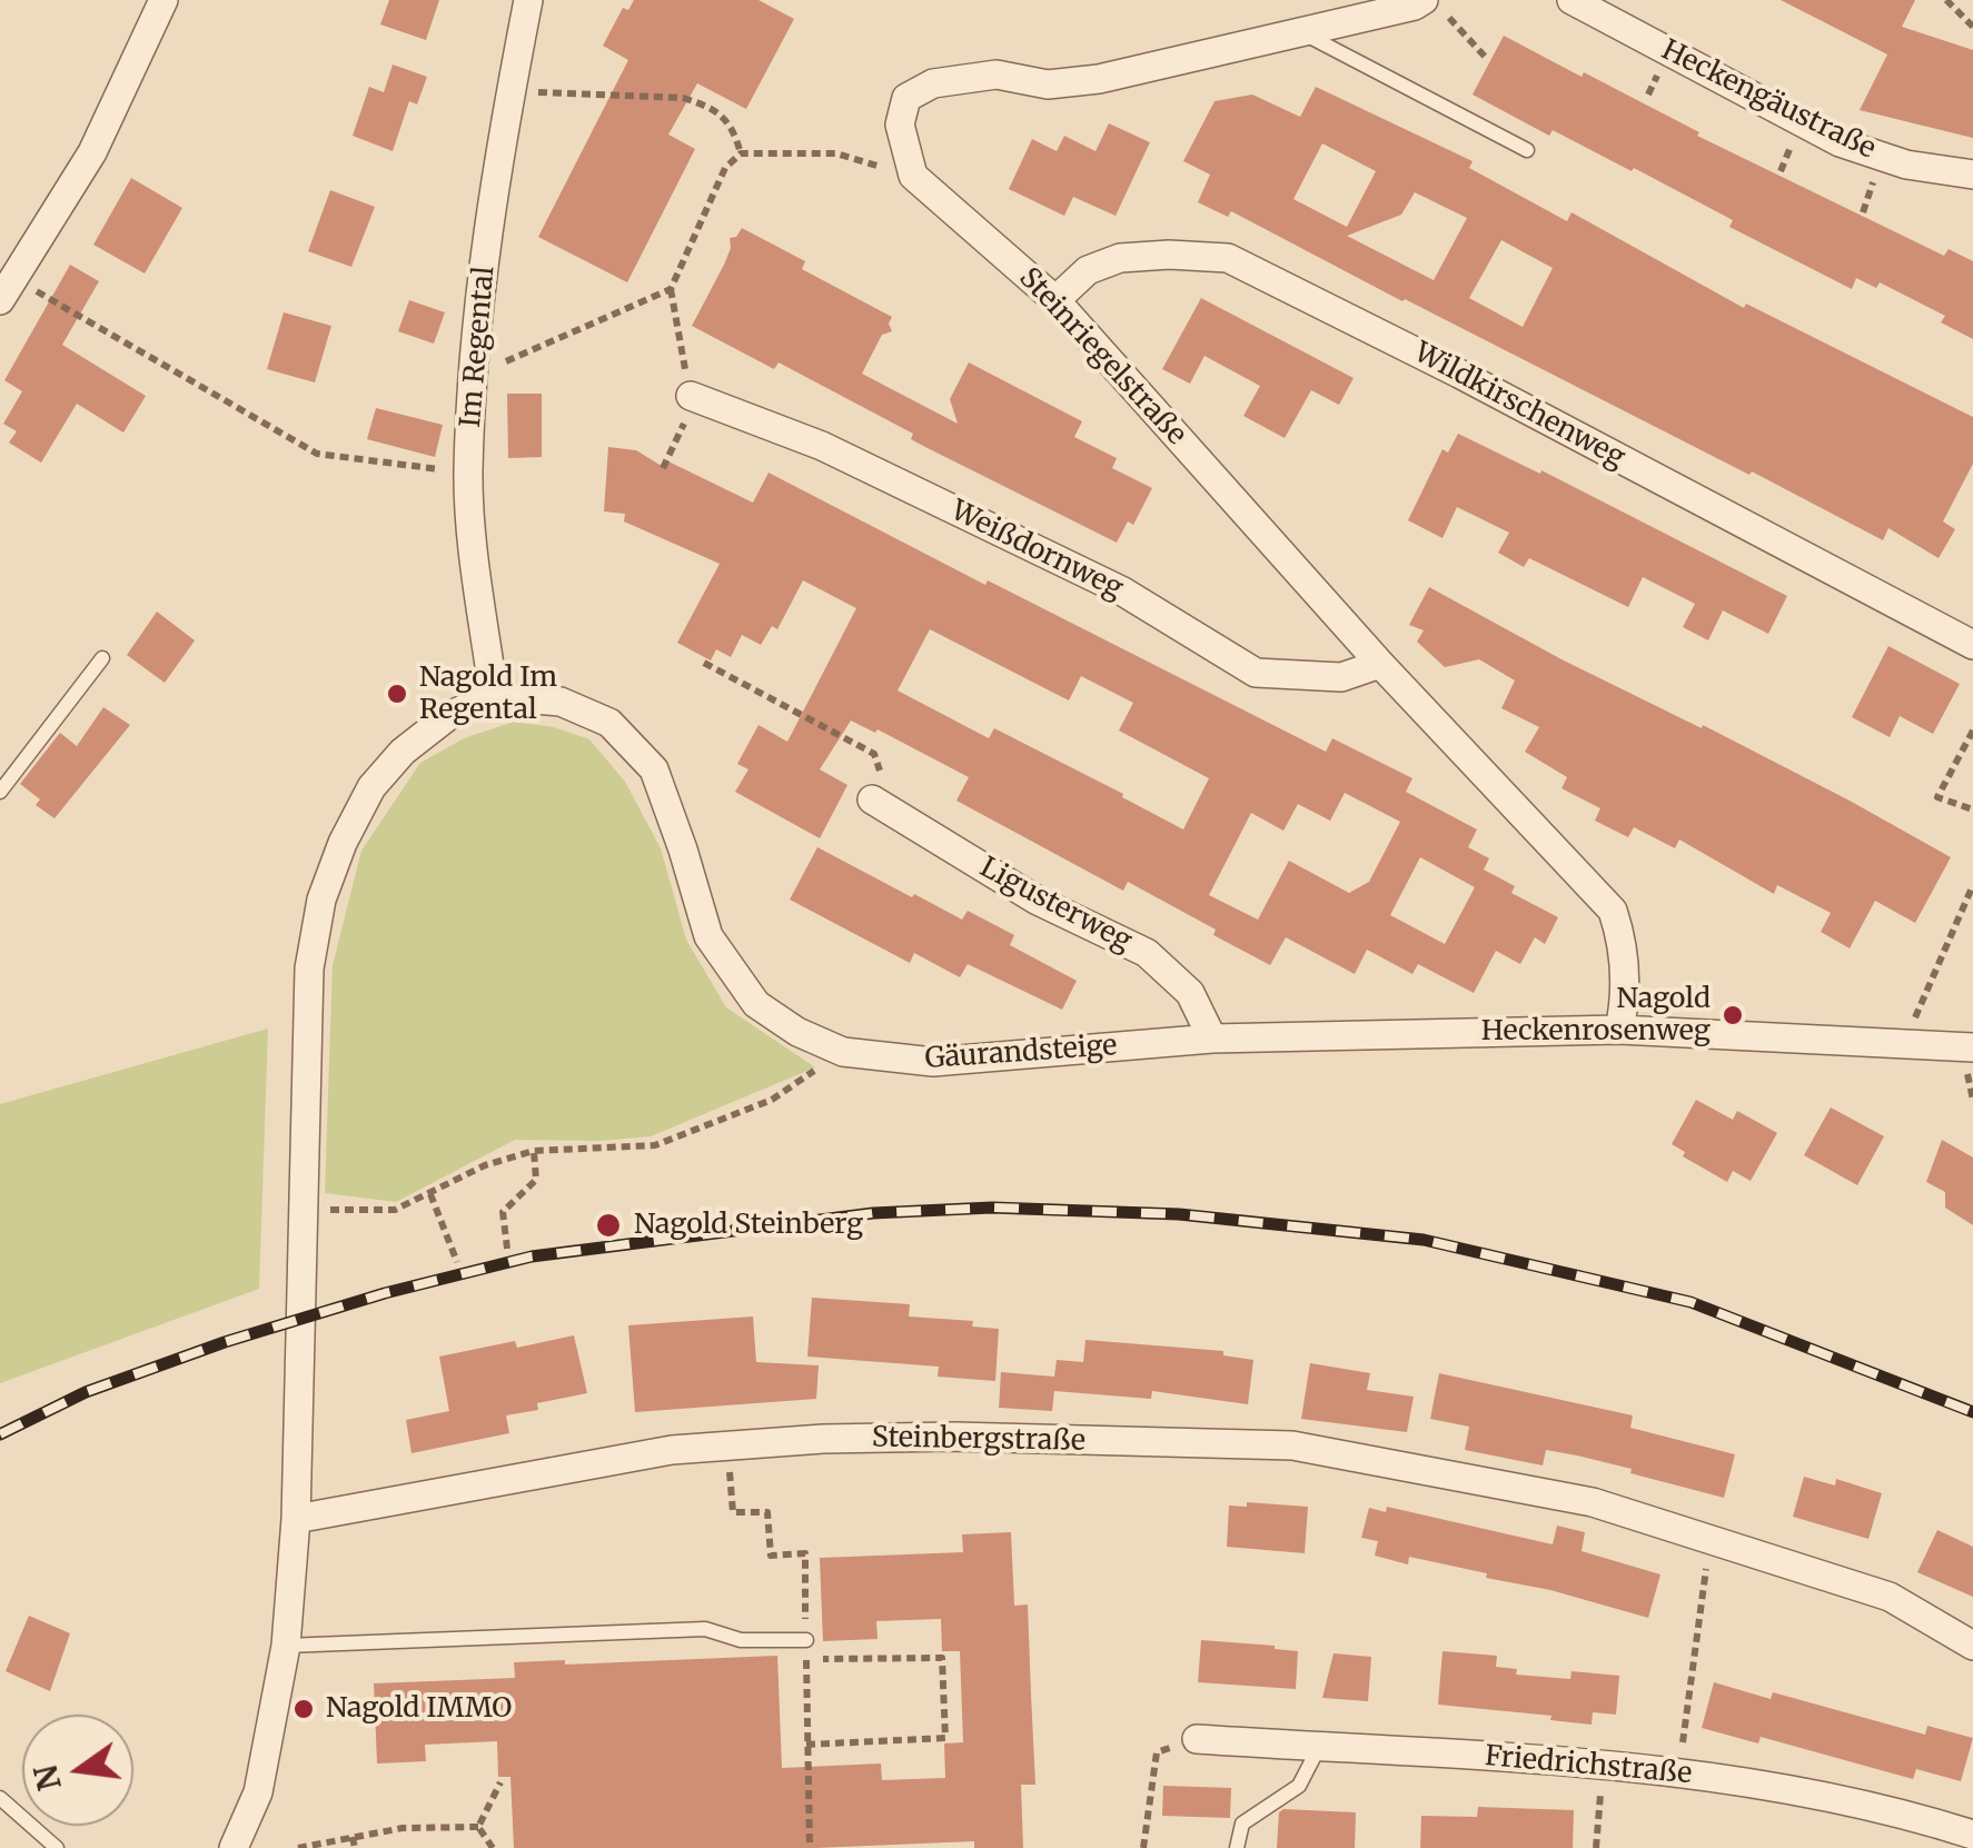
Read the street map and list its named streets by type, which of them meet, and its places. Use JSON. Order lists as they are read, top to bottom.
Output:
{
  "streets": {
    "street": [
      "Heckengäustraße",
      "Im Regental",
      "Steinriegelstraße",
      "Wildkirschenweg",
      "Weißdornweg",
      "Ligusterweg",
      "Gäurandsteige",
      "Steinbergstraße",
      "Friedrichstraße"
    ]
  },
  "crossings": [
    ["Im Regental", "Gäurandsteige"],
    ["Steinriegelstraße", "Wildkirschenweg"],
    ["Steinriegelstraße", "Weißdornweg"],
    ["Steinriegelstraße", "Gäurandsteige"],
    ["Ligusterweg", "Gäurandsteige"],
    ["Gäurandsteige", "Steinbergstraße"]
  ],
  "places": [
    "Nagold Im Regental",
    "Nagold Heckenrosenweg",
    "Nagold Steinberg",
    "Nagold IMMO"
  ],
  "north": "left"
}
